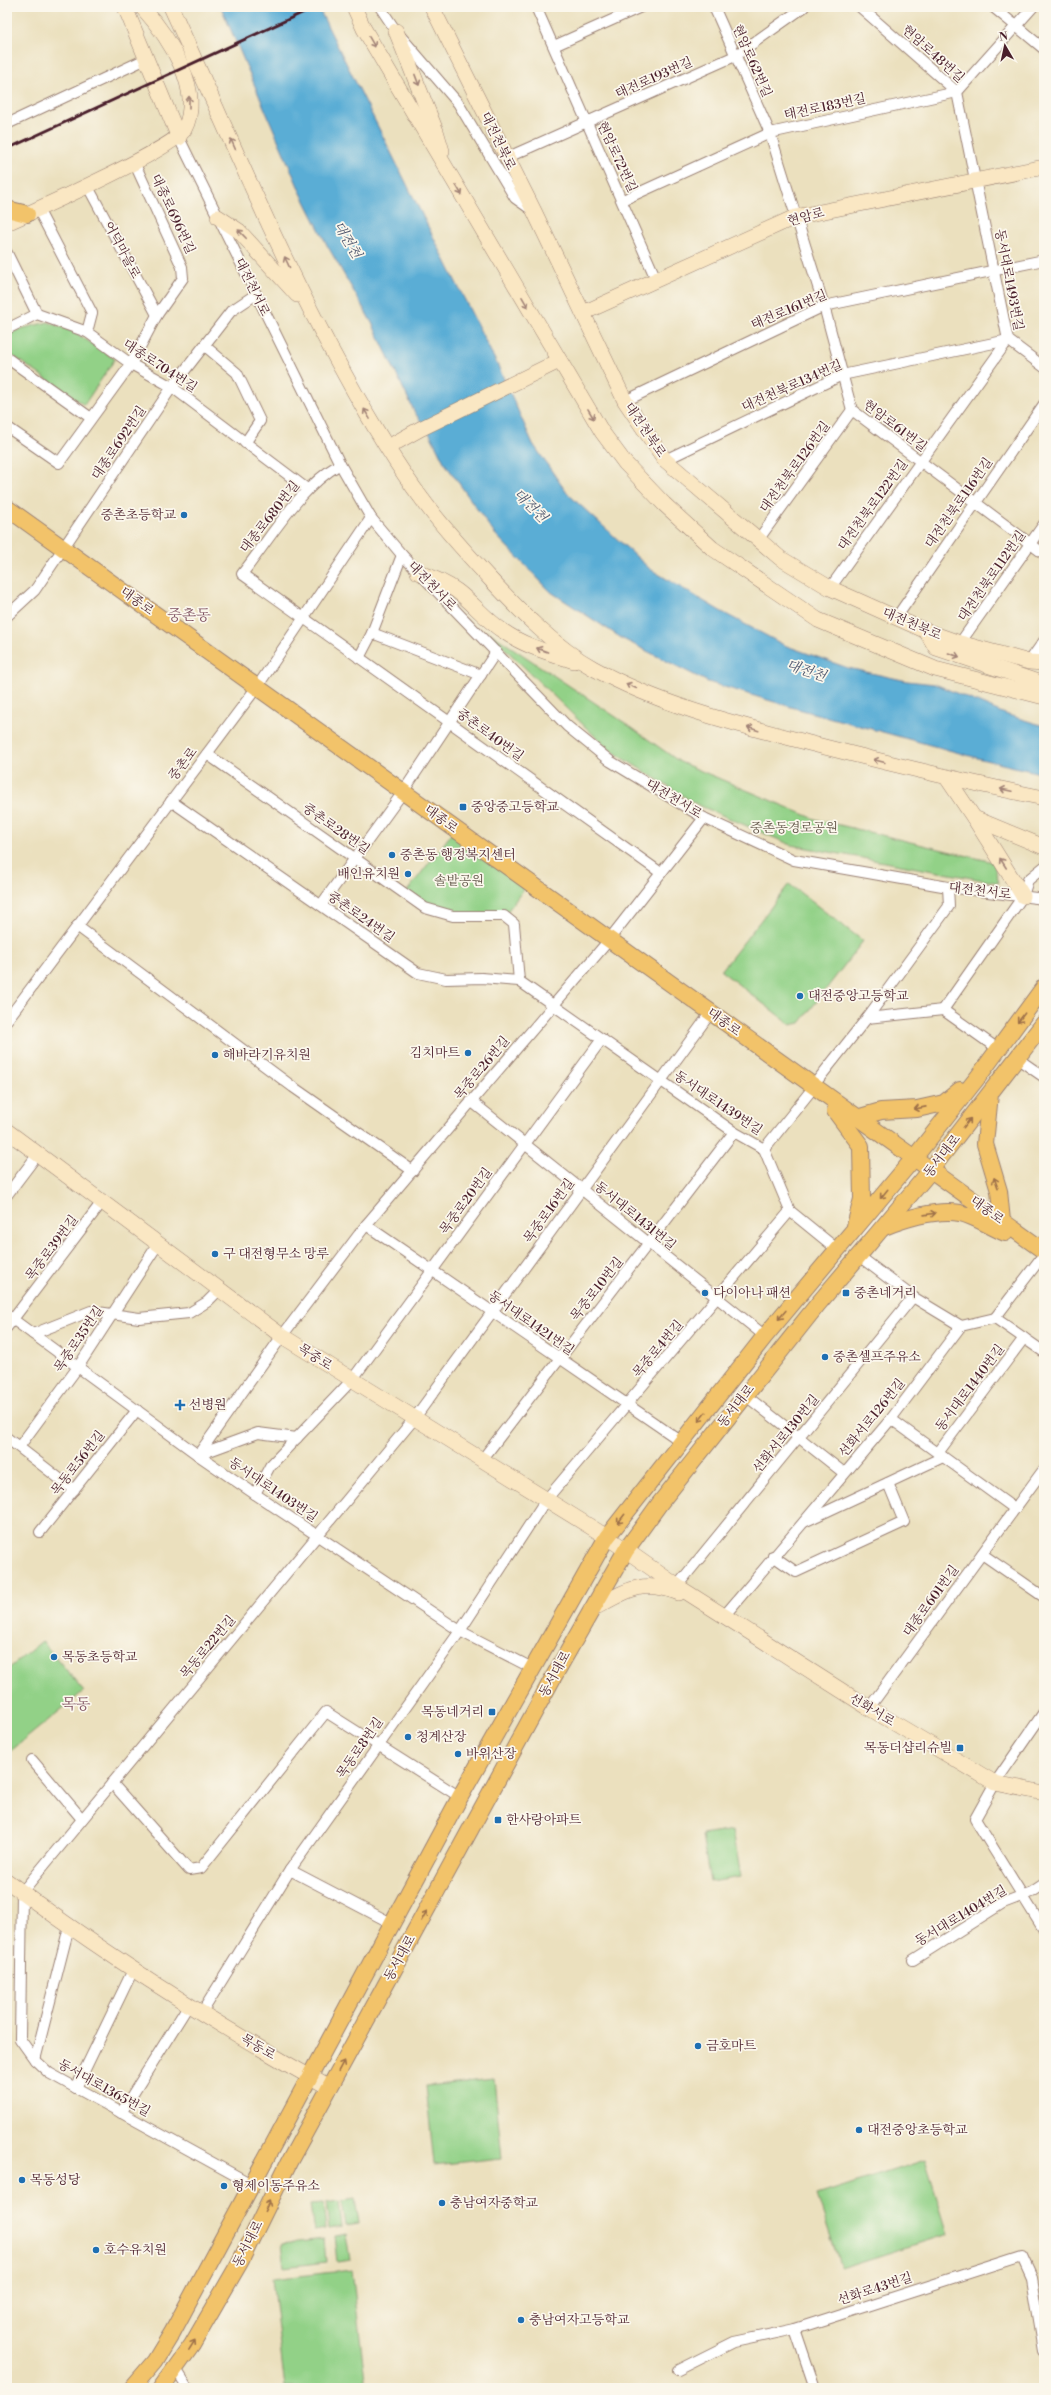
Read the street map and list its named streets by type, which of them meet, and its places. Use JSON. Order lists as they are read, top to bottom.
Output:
{
  "streets": {
    "main road": [
      "대전천북로",
      "현암로",
      "대전천서로",
      "대종로",
      "동서대로",
      "목중로",
      "선화서로",
      "목동로"
    ],
    "street": [
      "현암로48번길",
      "현암로62번길",
      "태전로193번길",
      "태전로183번길",
      "현암로72번길",
      "대종로696번길",
      "어덕마을로",
      "동서대로1493번길",
      "태전로161번길",
      "대종로704번길",
      "대전천북로134번길",
      "현암로61번길",
      "대종로692번길",
      "대전천북로126번길",
      "대전천북로116번길",
      "대전천북로122번길",
      "대종로680번길",
      "대전천북로112번길",
      "중촌로40번길",
      "중촌로",
      "중촌로28번길",
      "중촌로24번길",
      "목중로26번길",
      "동서대로1439번길",
      "목중로20번길",
      "목중로16번길",
      "동서대로1431번길",
      "목중로39번길",
      "목중로10번길",
      "동서대로1421번길",
      "목중로35번길",
      "목중로4번길",
      "동서대로1440번길",
      "선화서로126번길",
      "선화서로130번길",
      "목동로56번길",
      "동서대로1403번길",
      "대종로601번길",
      "목동로22번길",
      "목동로8번길",
      "동서대로1404번길",
      "동서대로1365번길",
      "선화로43번길"
    ]
  },
  "crossings": [
    ["현암로48번길", "태전로183번길"],
    ["현암로48번길", "현암로"],
    ["현암로48번길", "동서대로1493번길"],
    ["현암로62번길", "태전로193번길"],
    ["현암로62번길", "태전로183번길"],
    ["현암로62번길", "현암로"],
    ["현암로62번길", "현암로61번길"],
    ["태전로193번길", "대전천북로"],
    ["태전로193번길", "현암로72번길"],
    ["태전로183번길", "현암로72번길"],
    ["대전천북로", "현암로"],
    ["대전천북로", "태전로161번길"],
    ["대전천북로", "대전천북로134번길"],
    ["대전천북로", "대전천북로126번길"],
    ["대전천북로", "대전천북로116번길"],
    ["대전천북로", "대전천북로122번길"],
    ["대전천북로", "대전천북로112번길"],
    ["현암로72번길", "현암로"],
    ["대종로696번길", "어덕마을로"],
    ["대종로696번길", "대종로704번길"],
    ["현암로", "동서대로1493번길"],
    ["현암로", "현암로61번길"],
    ["동서대로1493번길", "태전로161번길"],
    ["동서대로1493번길", "대전천북로134번길"],
    ["동서대로1493번길", "대전천북로122번길"],
    ["대전천서로", "대종로692번길"],
    ["대전천서로", "대종로680번길"],
    ["대전천서로", "중촌로40번길"],
    ["대전천서로", "중촌로"],
    ["대전천서로", "목중로26번길"],
    ["태전로161번길", "현암로61번길"],
    ["대종로704번길", "대종로692번길"],
    ["대종로704번길", "대종로680번길"],
    ["대전천북로134번길", "현암로61번길"],
    ["대전천북로134번길", "대전천북로122번길"],
    ["현암로61번길", "대전천북로126번길"],
    ["현암로61번길", "대전천북로116번길"],
    ["현암로61번길", "대전천북로122번길"],
    ["현암로61번길", "대전천북로112번길"],
    ["대종로692번길", "대종로"],
    ["대종로680번길", "중촌로40번길"],
    ["대종로", "중촌로"],
    ["대종로", "목중로26번길"],
    ["대종로", "동서대로"],
    ["대종로", "목중로16번길"],
    ["중촌로40번길", "중촌로"],
    ["중촌로40번길", "목중로26번길"],
    ["중촌로", "중촌로28번길"],
    ["중촌로", "중촌로24번길"],
    ["중촌로28번길", "중촌로24번길"],
    ["중촌로24번길", "목중로26번길"],
    ["중촌로24번길", "동서대로1439번길"],
    ["목중로26번길", "동서대로1439번길"],
    ["목중로26번길", "동서대로1431번길"],
    ["목중로26번길", "동서대로1421번길"],
    ["목중로26번길", "목중로"],
    ["목중로26번길", "동서대로1403번길"],
    ["동서대로1439번길", "동서대로"],
    ["동서대로1439번길", "목중로20번길"],
    ["동서대로1439번길", "목중로16번길"],
    ["동서대로1439번길", "목중로10번길"],
    ["동서대로1439번길", "목중로4번길"],
    ["동서대로", "동서대로1431번길"],
    ["동서대로", "동서대로1421번길"],
    ["동서대로", "목중로"],
    ["동서대로", "동서대로1403번길"],
    ["동서대로", "선화서로"],
    ["동서대로", "목동로8번길"],
    ["동서대로", "목동로"],
    ["동서대로", "동서대로1365번길"],
    ["목중로20번길", "동서대로1431번길"],
    ["목중로20번길", "동서대로1421번길"],
    ["목중로20번길", "목중로"],
    ["목중로20번길", "동서대로1403번길"],
    ["목중로16번길", "동서대로1431번길"],
    ["목중로16번길", "동서대로1421번길"],
    ["목중로16번길", "목중로"],
    ["목중로16번길", "목동로22번길"],
    ["동서대로1431번길", "목중로10번길"],
    ["동서대로1431번길", "목중로4번길"],
    ["목중로39번길", "목중로"],
    ["목중로39번길", "동서대로1403번길"],
    ["목중로10번길", "동서대로1421번길"],
    ["목중로10번길", "목중로"],
    ["동서대로1421번길", "목중로4번길"],
    ["목중로35번길", "목중로"],
    ["목중로35번길", "동서대로1403번길"],
    ["목중로4번길", "목중로"],
    ["목중로4번길", "목동로8번길"],
    ["목중로", "목동로22번길"],
    ["목중로", "선화서로"],
    ["목중로", "목동로8번길"],
    ["동서대로1440번길", "선화서로126번길"],
    ["선화서로126번길", "선화서로"],
    ["선화서로130번길", "선화서로"],
    ["목동로56번길", "동서대로1403번길"],
    ["동서대로1403번길", "목동로22번길"],
    ["동서대로1403번길", "목동로8번길"],
    ["대종로601번길", "선화서로"],
    ["목동로22번길", "목동로"],
    ["목동로22번길", "동서대로1365번길"],
    ["목동로8번길", "목동로"],
    ["목동로", "동서대로1365번길"]
  ],
  "districts": ["중촌동", "목동"],
  "water": ["대전천"],
  "parks": ["중촌동경로공원", "솔밭공원"],
  "places": {
    "other": [
      "중촌초등학교",
      "중촌동 행정복지센터",
      "배인유치원",
      "대전중앙고등학교",
      "김치마트",
      "해바라기유치원",
      "구 대전형무소 망루",
      "다이아나 패션",
      "중촌셀프주유소",
      "목동초등학교",
      "청계산장",
      "바위산장",
      "금호마트",
      "대전중앙초등학교",
      "목동성당",
      "형제이동주유소",
      "충남여자중학교",
      "호수유치원",
      "충남여자고등학교"
    ],
    "transit": [
      "중앙중고등학교",
      "중촌네거리",
      "목동네거리",
      "목동더샵리슈빌",
      "한사랑아파트"
    ],
    "health": ["선병원"]
  },
  "north": "top"
}
